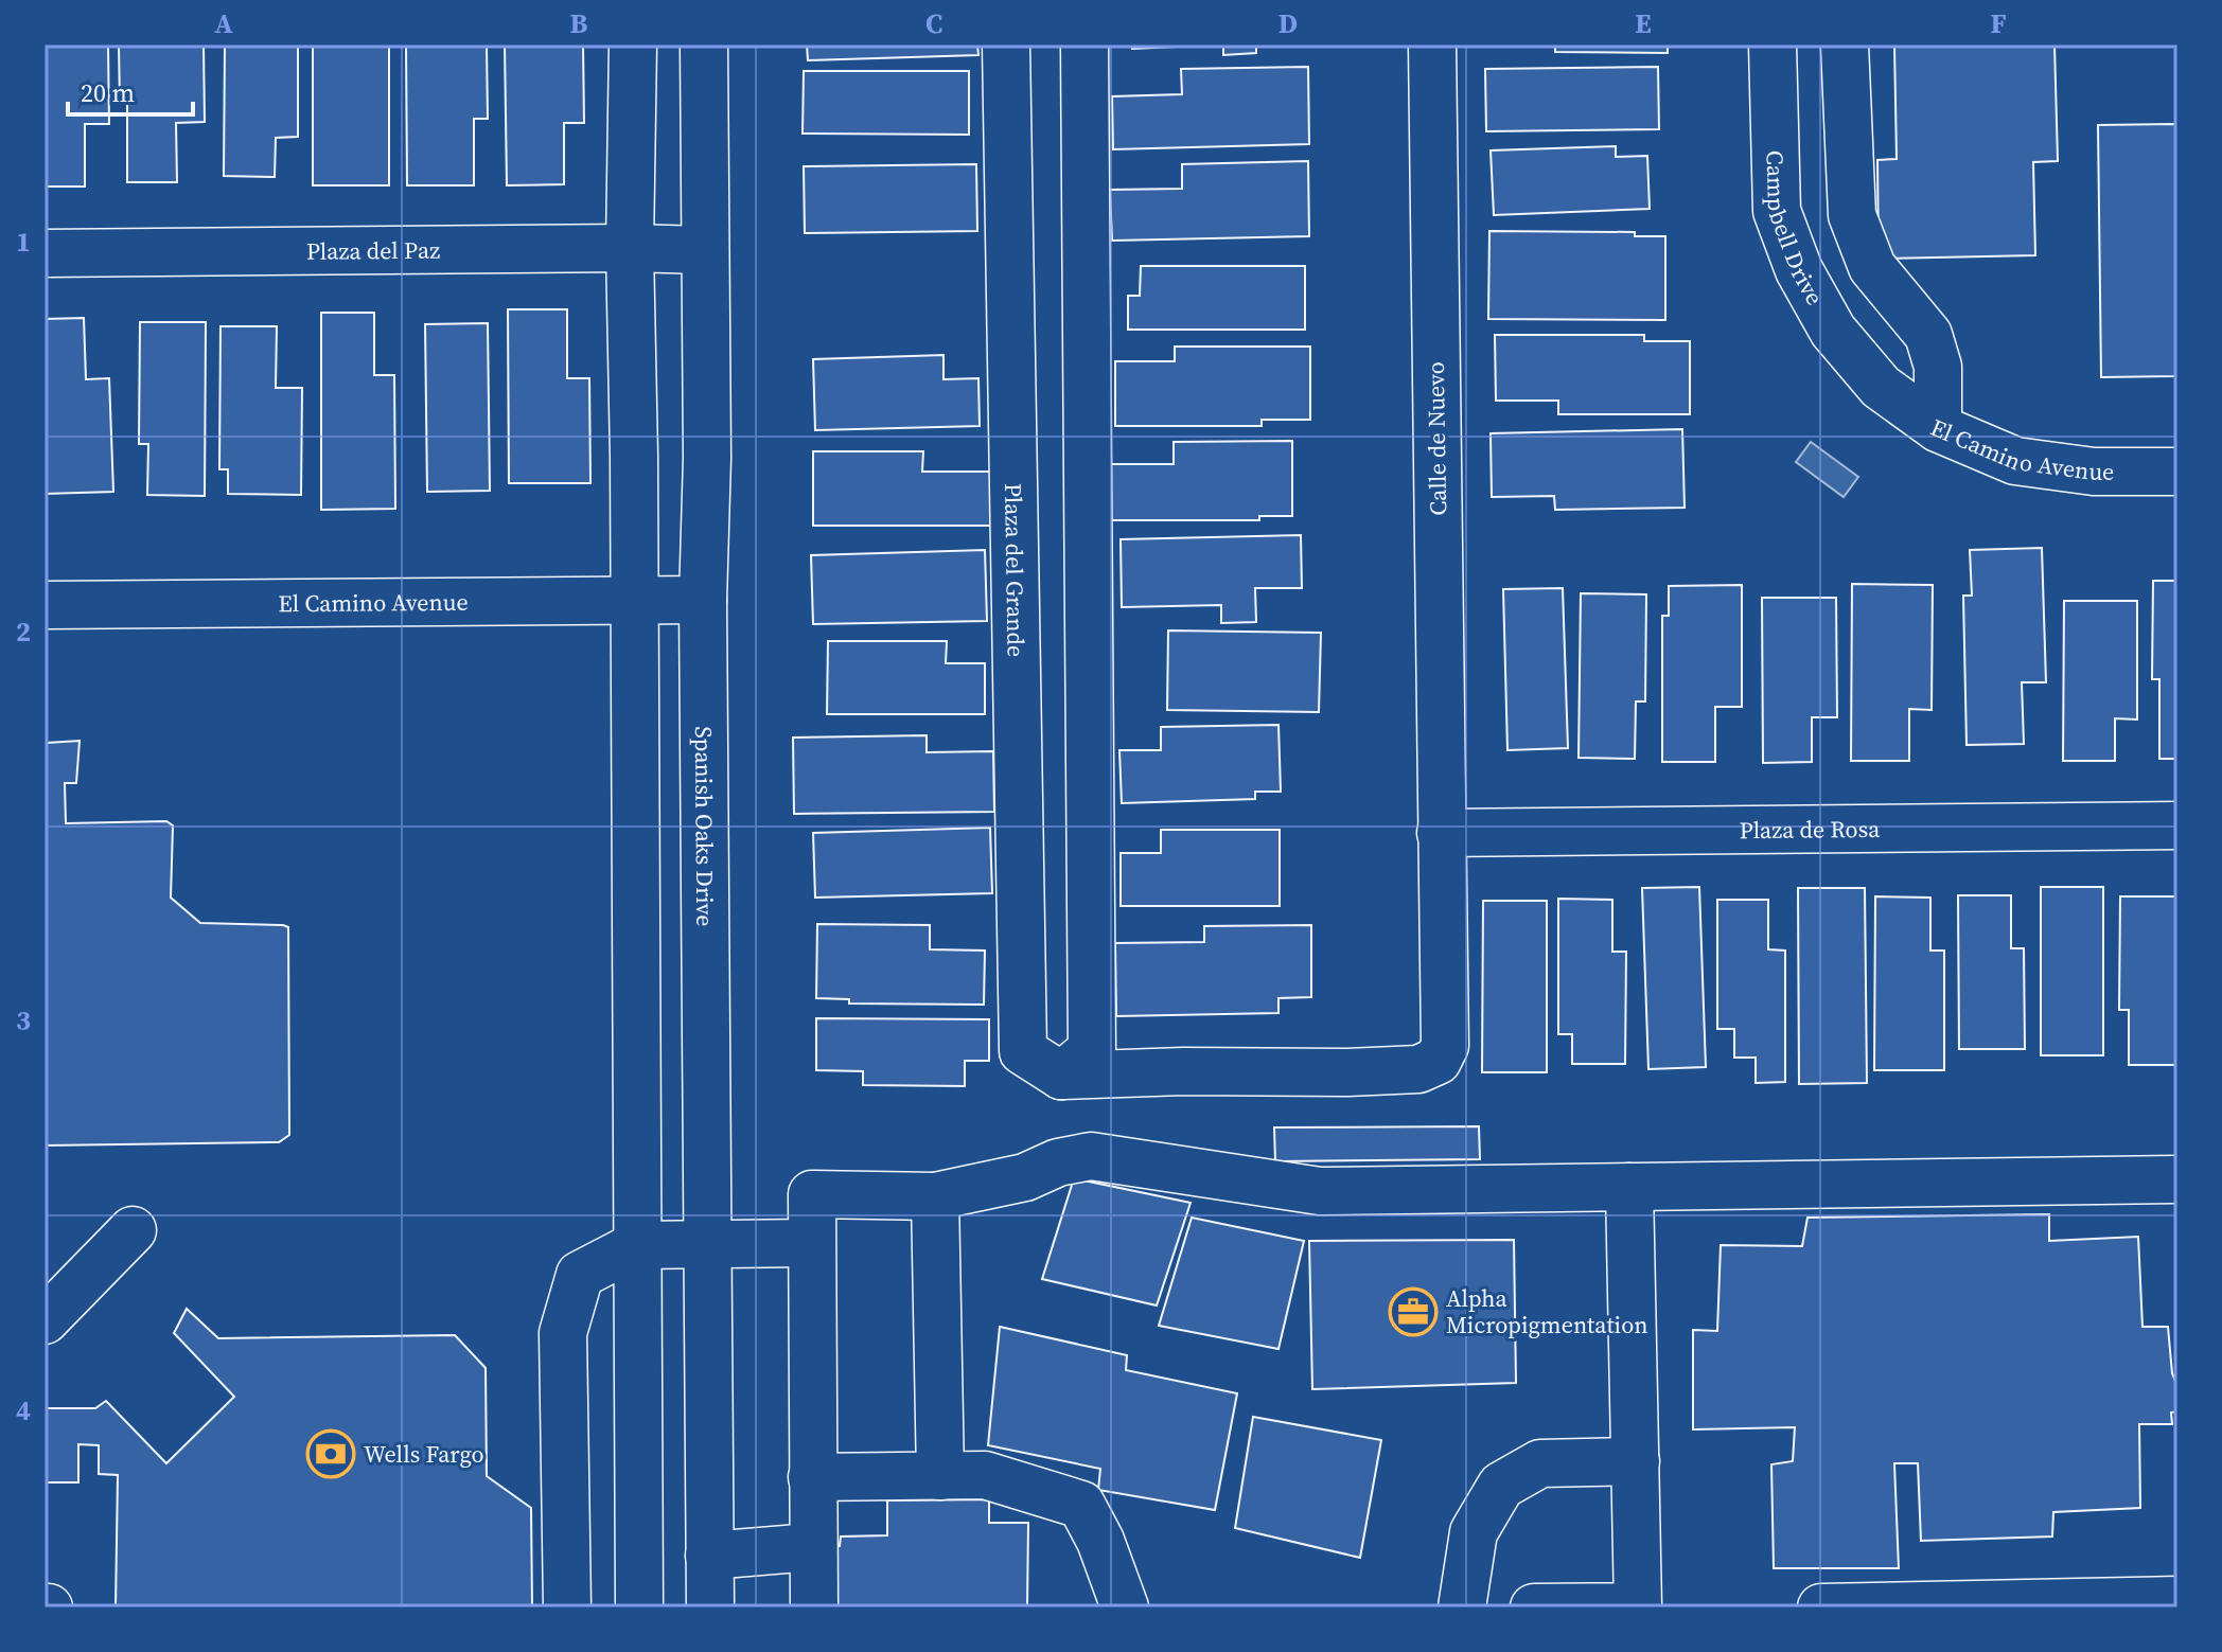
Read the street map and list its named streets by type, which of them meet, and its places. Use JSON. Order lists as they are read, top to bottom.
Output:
{
  "streets": {
    "street": [
      "Campbell Drive",
      "Plaza del Paz",
      "Calle de Nuevo",
      "El Camino Avenue",
      "Plaza del Grande",
      "Spanish Oaks Drive",
      "Plaza de Rosa"
    ]
  },
  "crossings": [
    ["Campbell Drive", "El Camino Avenue"],
    ["Plaza del Paz", "Spanish Oaks Drive"],
    ["Calle de Nuevo", "Plaza del Grande"],
    ["Calle de Nuevo", "Plaza de Rosa"],
    ["El Camino Avenue", "Spanish Oaks Drive"]
  ],
  "places": {
    "office": ["Alpha Micropigmentation"],
    "bank": ["Wells Fargo"]
  },
  "scale_bar": "20 m",
  "grid": {
    "columns": [
      "A",
      "B",
      "C",
      "D",
      "E",
      "F"
    ],
    "rows": [
      "1",
      "2",
      "3",
      "4"
    ]
  }
}
